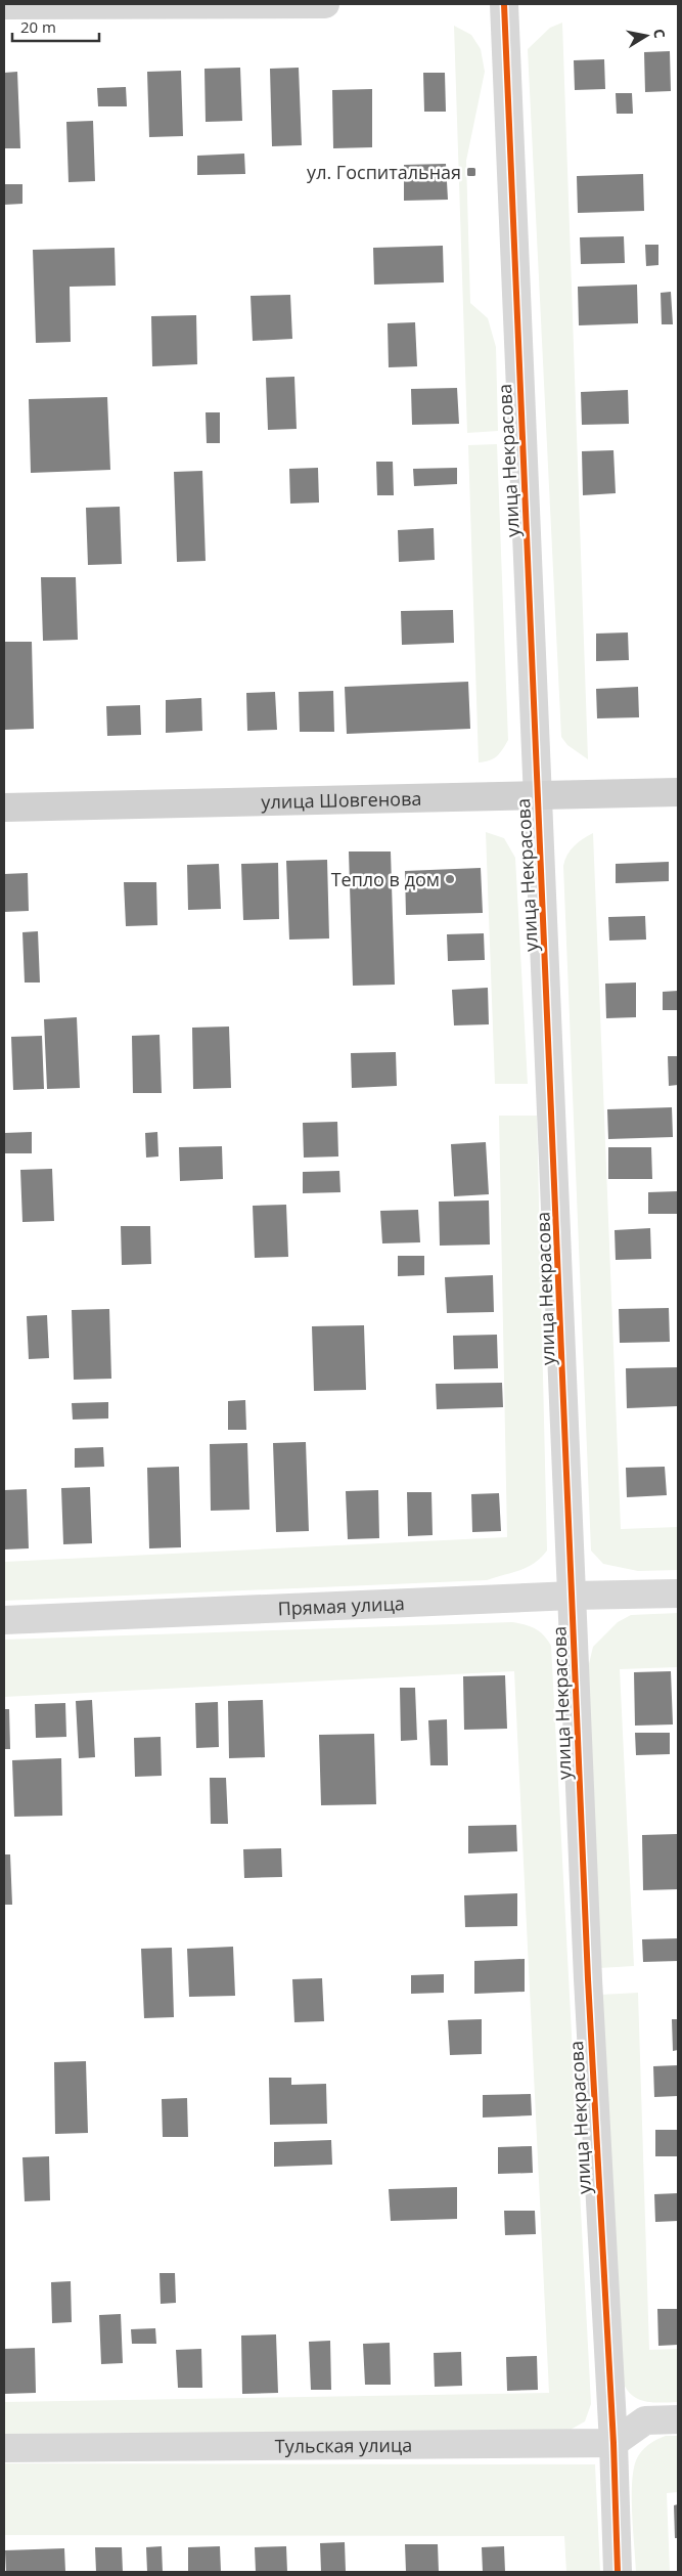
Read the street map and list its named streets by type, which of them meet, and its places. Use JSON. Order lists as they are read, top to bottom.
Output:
{
  "streets": {
    "main road": ["улица Шовгенова"],
    "street": ["улица Некрасова", "Прямая улица", "Тульская улица"]
  },
  "crossings": [
    ["улица Некрасова", "улица Шовгенова"],
    ["улица Некрасова", "Прямая улица"],
    ["улица Некрасова", "Тульская улица"]
  ],
  "places": {
    "transit": ["ул. Госпитальная"],
    "other": ["Тепло в дом"]
  },
  "scale_bar": "20 m",
  "north": "right"
}
